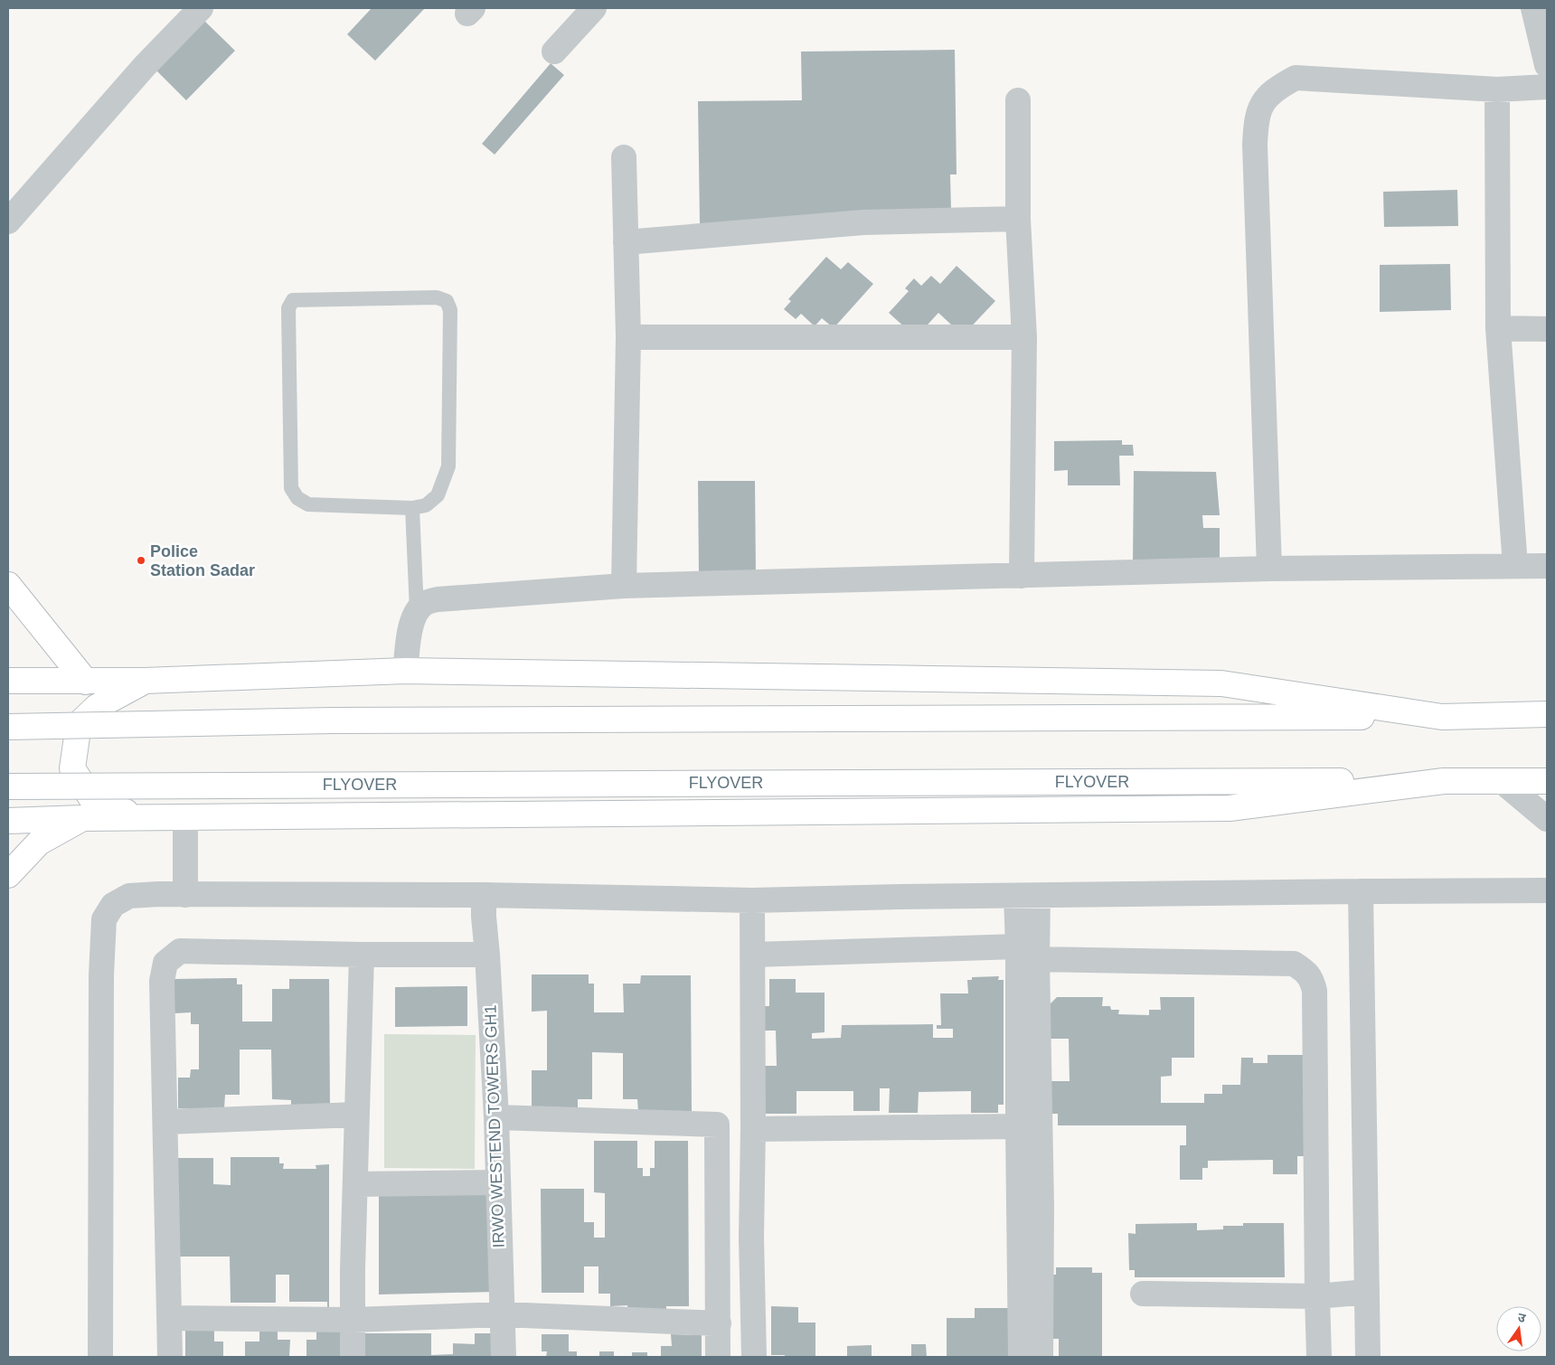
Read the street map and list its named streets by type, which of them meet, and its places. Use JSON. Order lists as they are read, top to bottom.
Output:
{
  "streets": {
    "main road": ["FLYOVER"],
    "street": ["IRWO WESTEND TOWERS GH1"]
  },
  "places": ["Police Station Sadar"],
  "north": "top"
}
